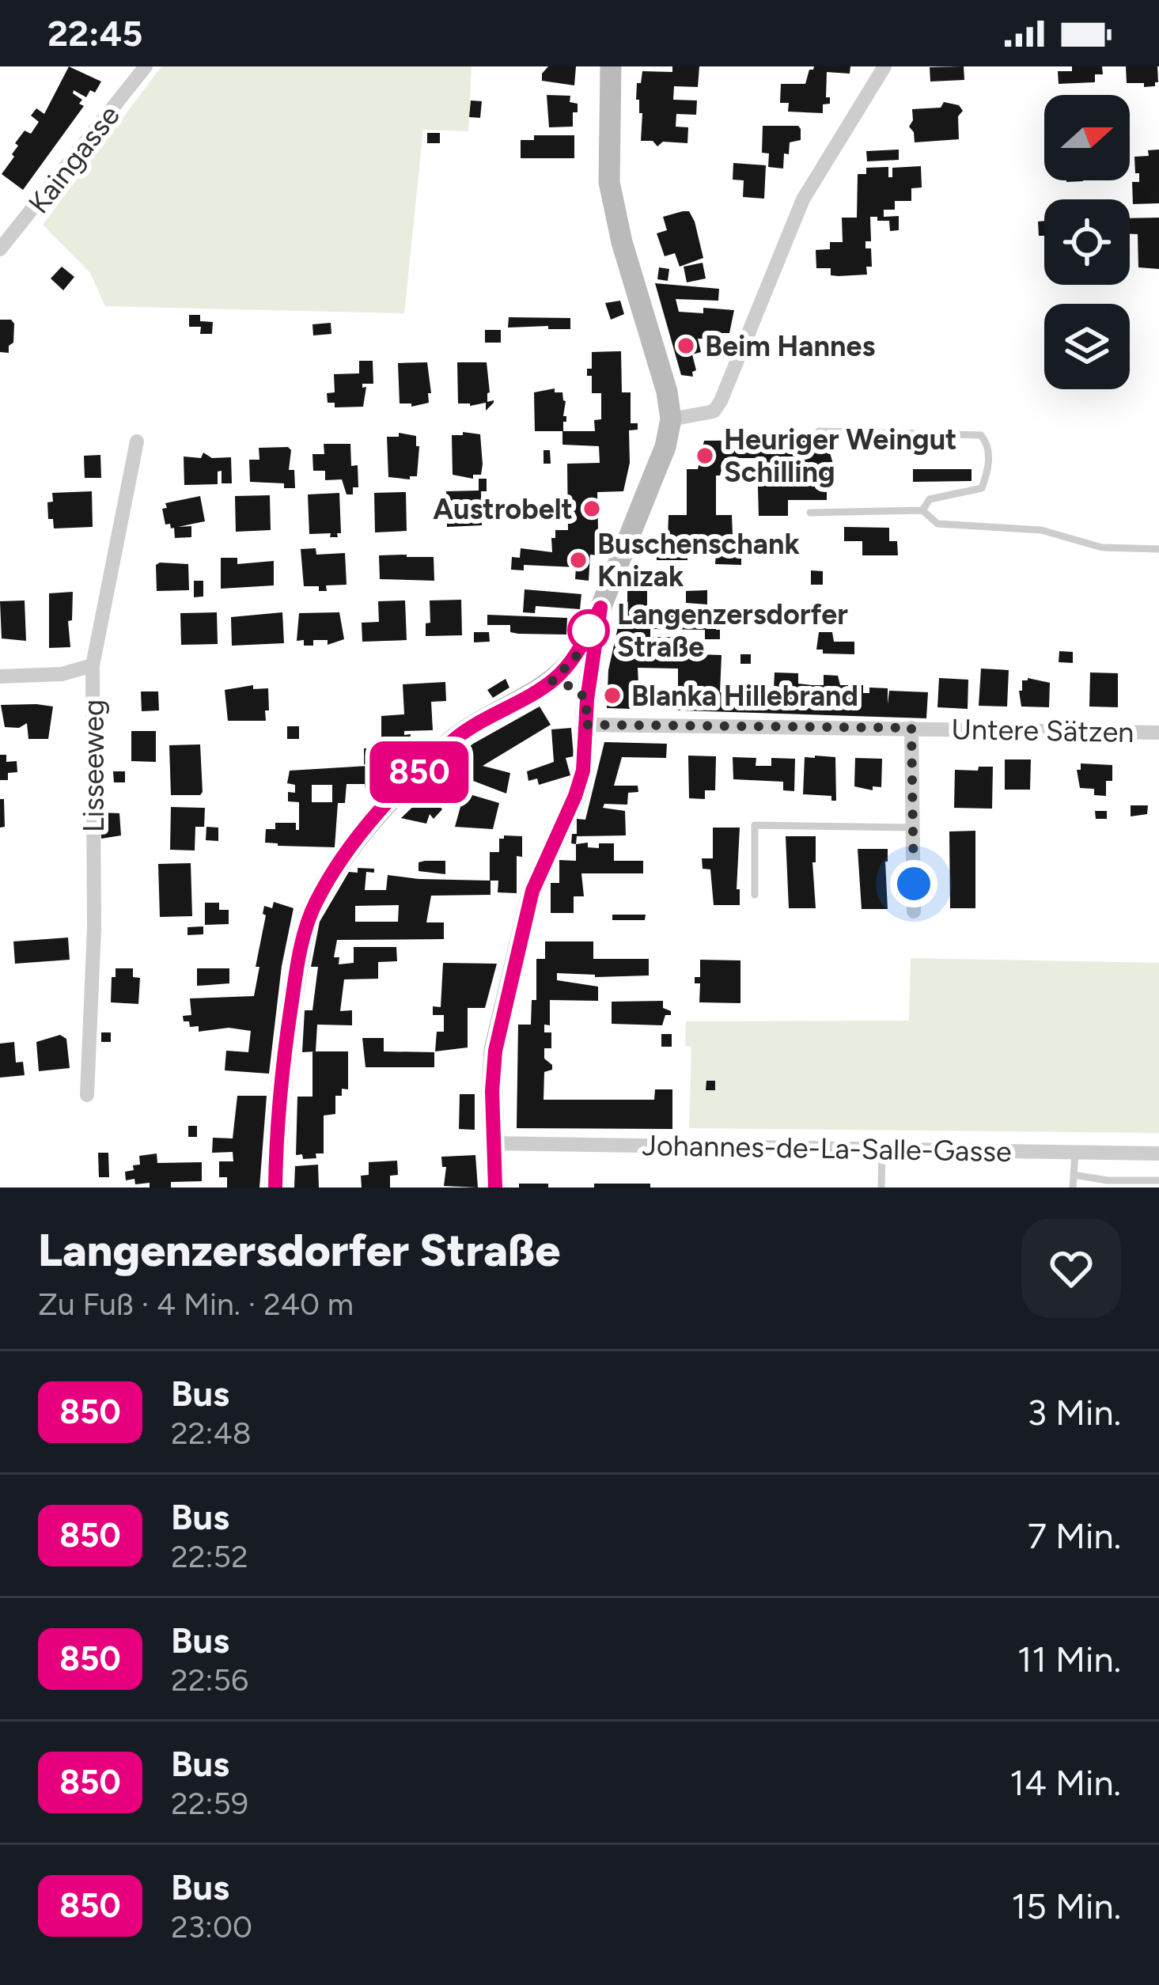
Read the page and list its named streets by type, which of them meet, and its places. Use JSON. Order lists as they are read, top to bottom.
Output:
{
  "streets": {
    "street": [
      "Kaingasse",
      "Untere Sätzen",
      "Lisseeweg",
      "Johannes-de-La-Salle-Gasse"
    ]
  },
  "places": [
    "Beim Hannes",
    "Heuriger Weingut Schilling",
    "Austrobelt",
    "Buschenschank Knizak",
    "Langenzersdorfer Straße",
    "Blanka Hillebrand"
  ],
  "lines": ["bus line 850"],
  "north": "right",
  "page": {
    "status": "22:45",
    "on_map": "850",
    "heading": ["Langenzersdorfer Straße", "Zu Fuß · 4 Min. · 240 m"],
    "list": [
      {
        "mark": "850",
        "name": "Bus",
        "note": "22:48",
        "value": "3 Min."
      },
      {
        "mark": "850",
        "name": "Bus",
        "note": "22:52",
        "value": "7 Min."
      },
      {
        "mark": "850",
        "name": "Bus",
        "note": "22:56",
        "value": "11 Min."
      },
      {
        "mark": "850",
        "name": "Bus",
        "note": "22:59",
        "value": "14 Min."
      },
      {
        "mark": "850",
        "name": "Bus",
        "note": "23:00",
        "value": "15 Min."
      }
    ]
  }
}
